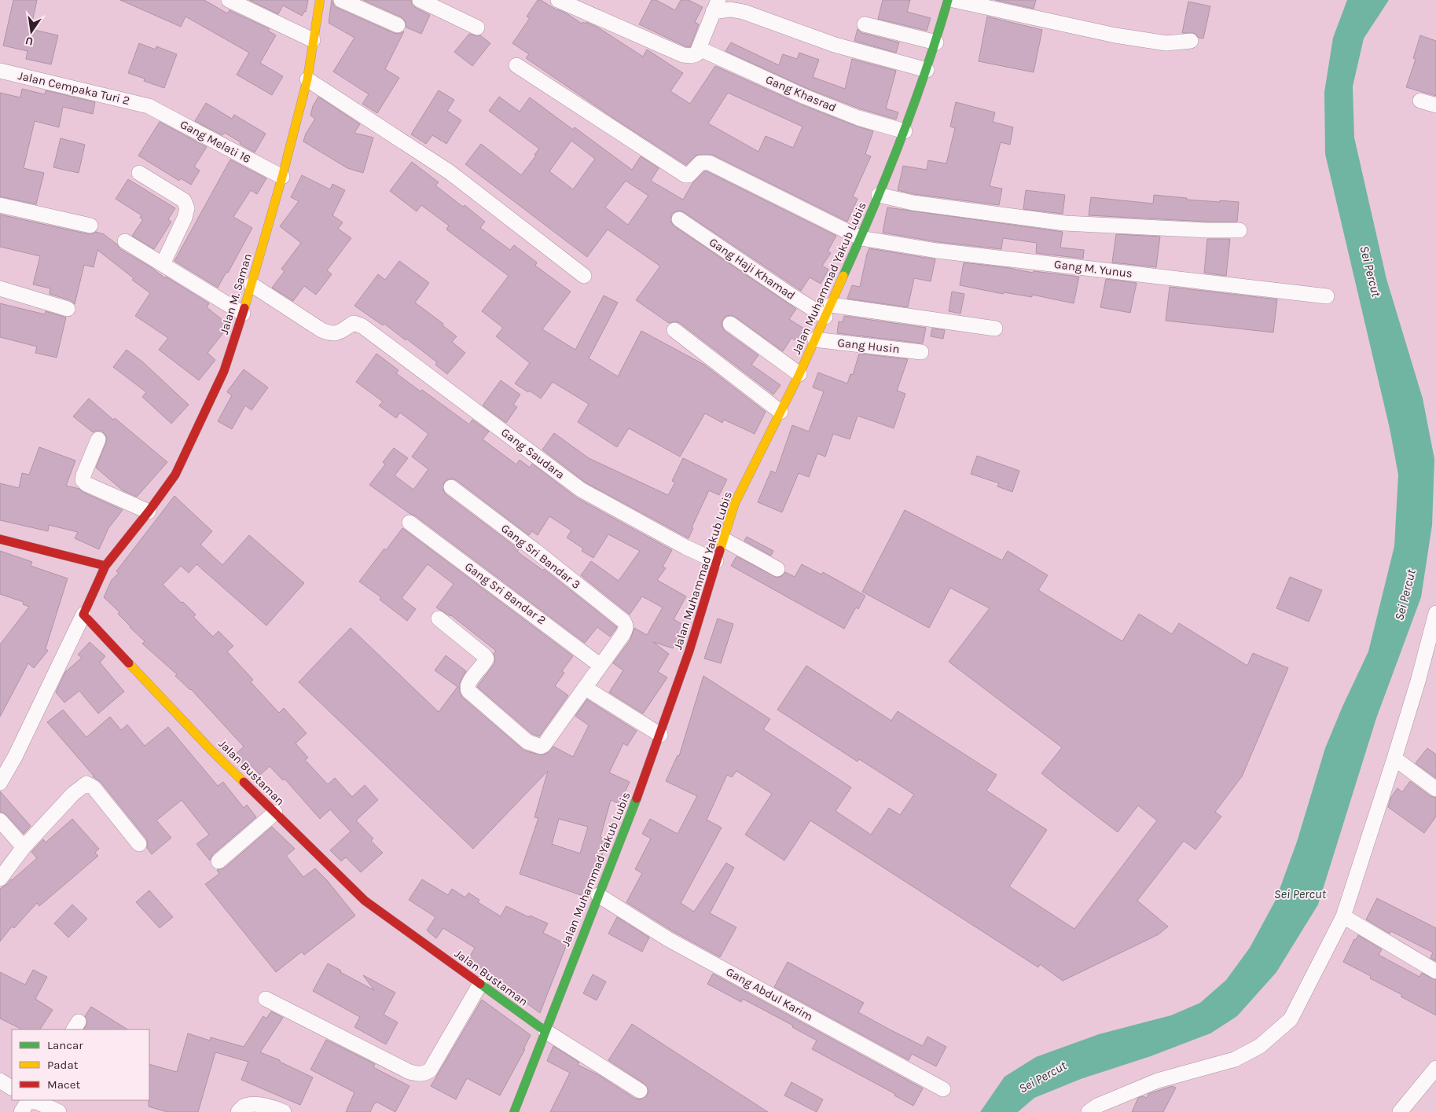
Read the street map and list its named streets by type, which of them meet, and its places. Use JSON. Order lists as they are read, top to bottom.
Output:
{
  "streets": {
    "main road": ["Jalan Muhammad Yakub Lubis", "Jalan M. Saman", "Jalan Bustaman"],
    "street": [
      "Jalan Cempaka Turi 2",
      "Gang Khasrad",
      "Gang Melati 16",
      "Gang Haji Khamad",
      "Gang M. Yunus",
      "Gang Husin",
      "Gang Saudara",
      "Gang Sri Bandar 3",
      "Gang Sri Bandar 2",
      "Gang Abdul Karim"
    ]
  },
  "crossings": [
    ["Jalan Cempaka Turi 2", "Gang Melati 16"],
    ["Gang Khasrad", "Jalan Muhammad Yakub Lubis"],
    ["Gang Melati 16", "Jalan M. Saman"],
    ["Gang Haji Khamad", "Jalan Muhammad Yakub Lubis"],
    ["Gang M. Yunus", "Jalan Muhammad Yakub Lubis"],
    ["Jalan Muhammad Yakub Lubis", "Gang Husin"],
    ["Jalan Muhammad Yakub Lubis", "Gang Saudara"],
    ["Jalan Muhammad Yakub Lubis", "Jalan Bustaman"],
    ["Jalan Muhammad Yakub Lubis", "Gang Abdul Karim"],
    ["Jalan M. Saman", "Gang Saudara"],
    ["Gang Sri Bandar 3", "Gang Sri Bandar 2"]
  ],
  "water": ["Sei Percut"],
  "legend": ["Lancar", "Padat", "Macet"],
  "north": "bottom"
}
